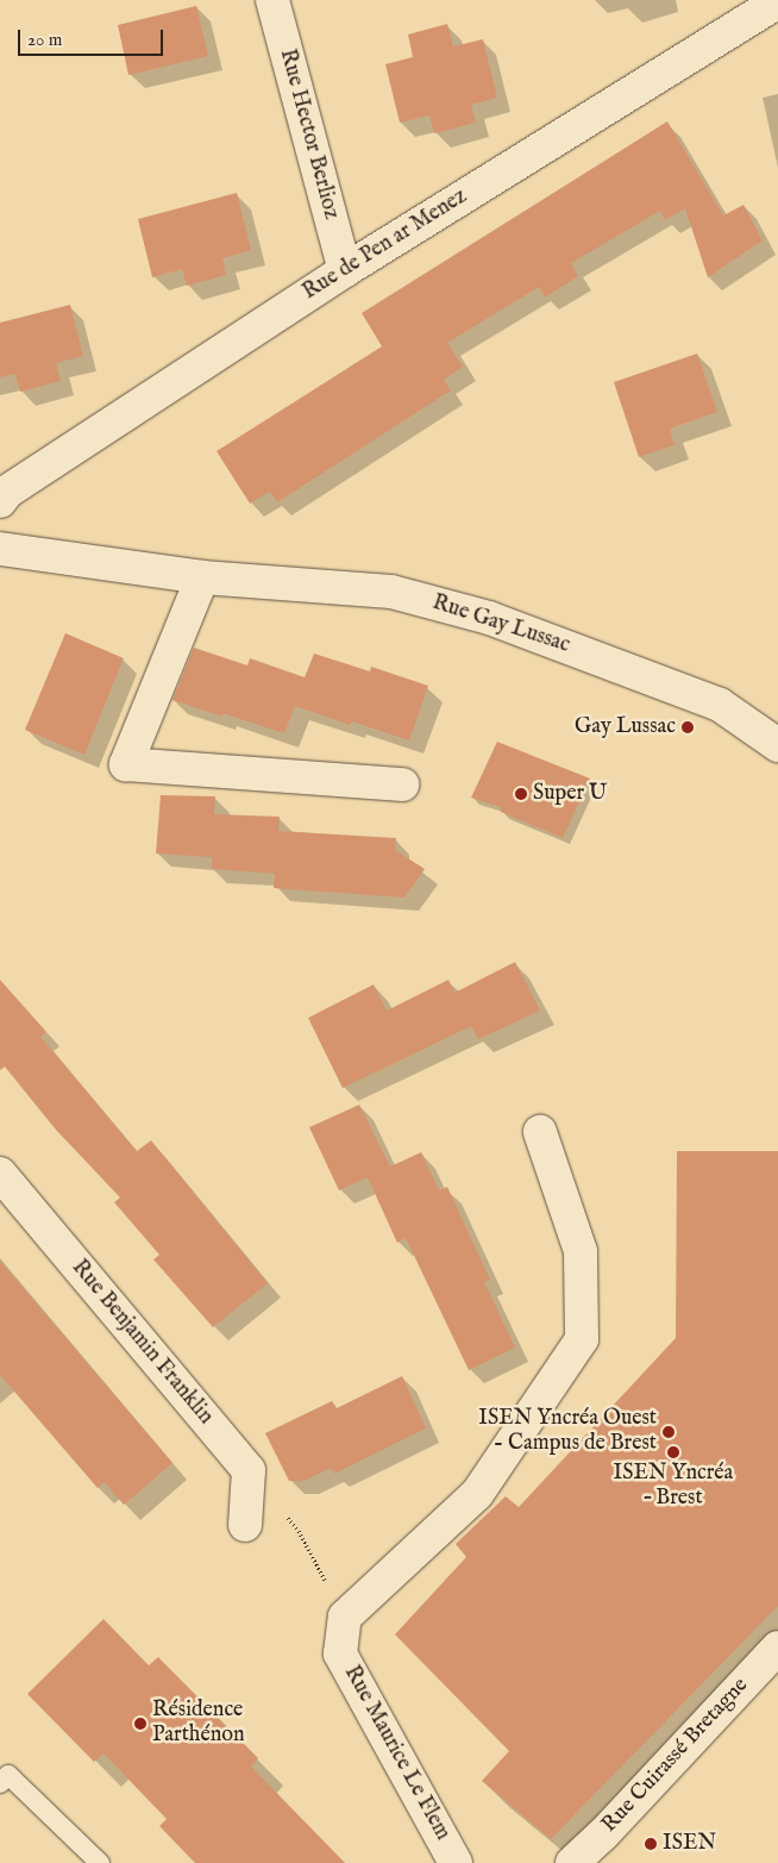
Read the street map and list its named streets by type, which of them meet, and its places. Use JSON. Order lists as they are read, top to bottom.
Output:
{
  "streets": {
    "street": [
      "Rue Hector Berlioz",
      "Rue de Pen ar Menez",
      "Rue Gay Lussac",
      "Rue Benjamin Franklin",
      "Rue Maurice Le Flem",
      "Rue Cuirassé Bretagne"
    ]
  },
  "crossings": [
    ["Rue Hector Berlioz", "Rue de Pen ar Menez"]
  ],
  "places": [
    "Gay Lussac",
    "Super U",
    "ISEN Yncréa Ouest - Campus de Brest",
    "ISEN Yncréa – Brest",
    "Résidence Parthénon",
    "ISEN"
  ],
  "scale_bar": "20 m"
}
